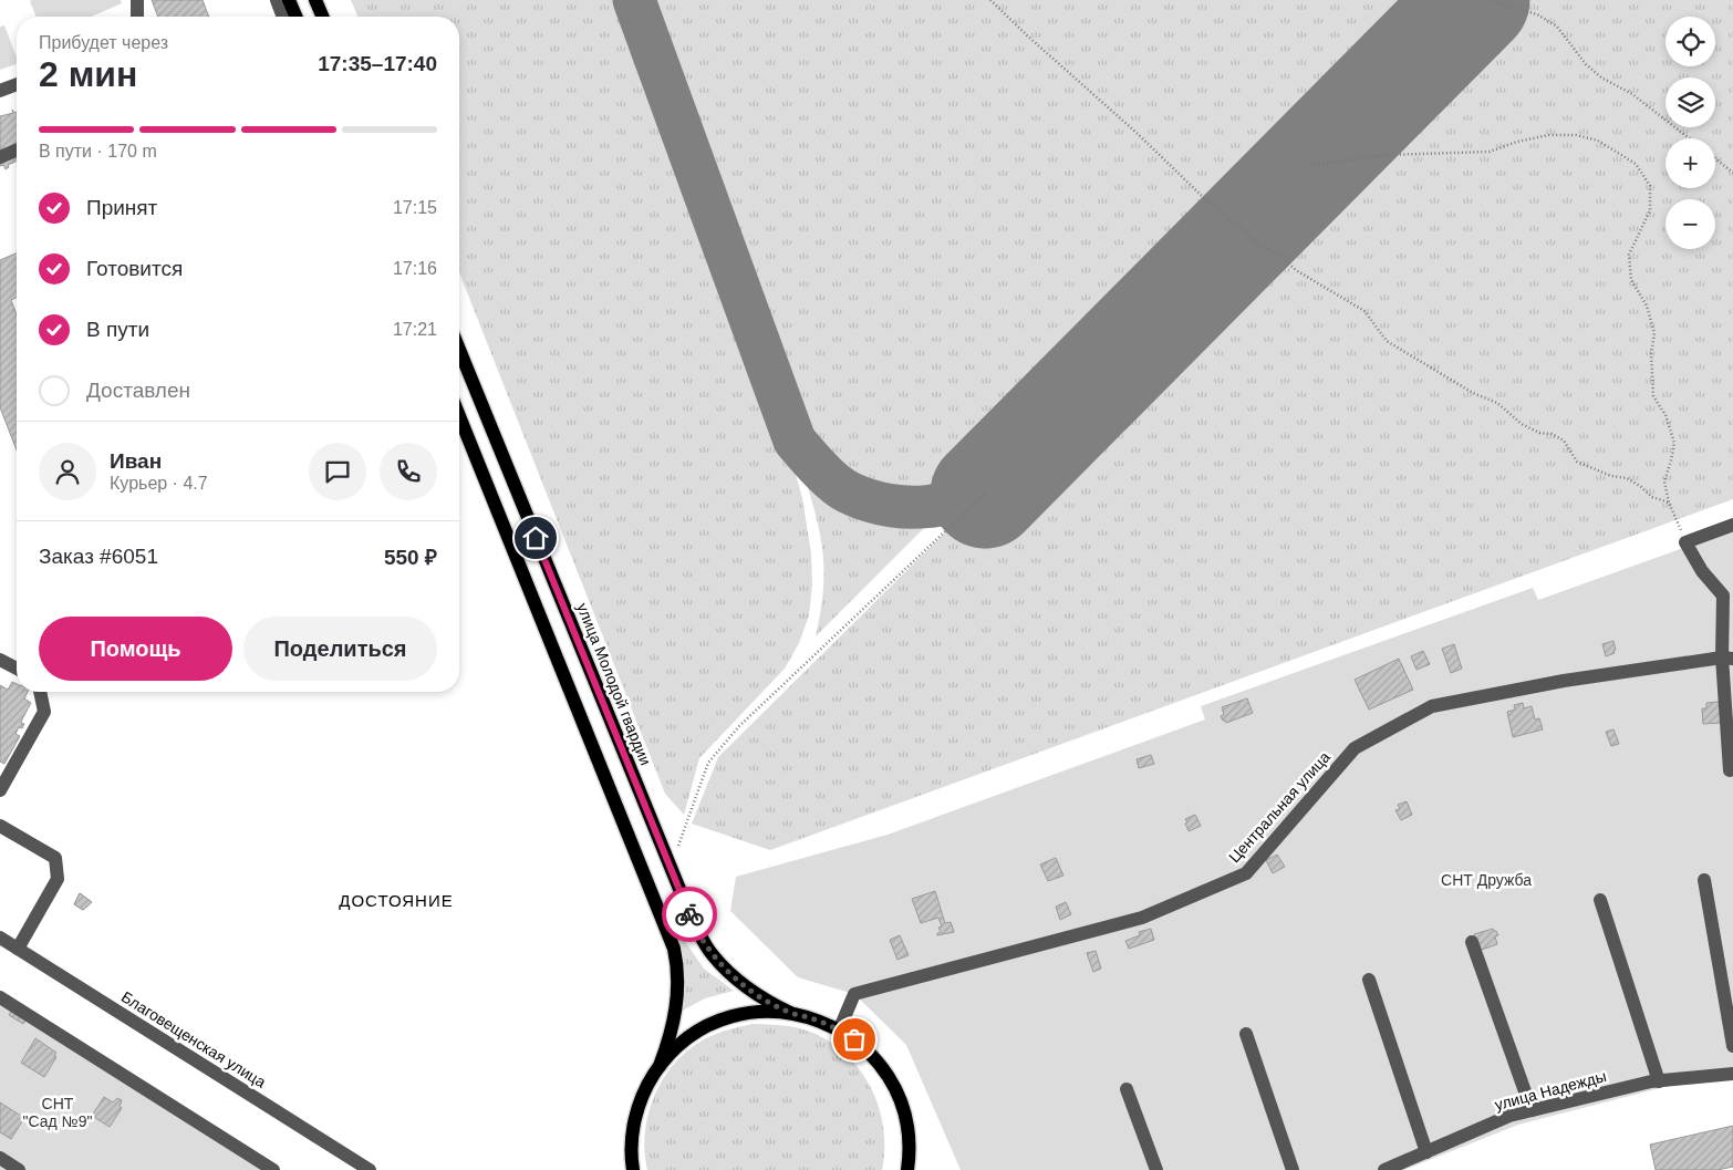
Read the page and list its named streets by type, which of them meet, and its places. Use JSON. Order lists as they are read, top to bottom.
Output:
{
  "streets": {
    "main road": ["улица Молодой гвардии"],
    "street": ["Центральная улица", "Благовещенская улица", "улица Надежды"]
  },
  "districts": ["ДОСТОЯНИЕ"],
  "parks": ["СНТ Дружба", "СНТ \"Сад №9\""],
  "page": {
    "map_buttons": ["+", "−"],
    "heading": ["2 мин", "Прибудет через", "17:35–17:40"],
    "panel": [
      "Иван",
      "Курьер · 4.7",
      "Заказ #6051",
      "550 ₽"
    ],
    "bar": "В пути · 170 m",
    "list": [
      ["Принят", "17:15"],
      ["Готовится", "17:16"],
      ["В пути", "17:21"],
      "Доставлен"
    ],
    "buttons": ["Помощь", "Поделиться"]
  }
}
